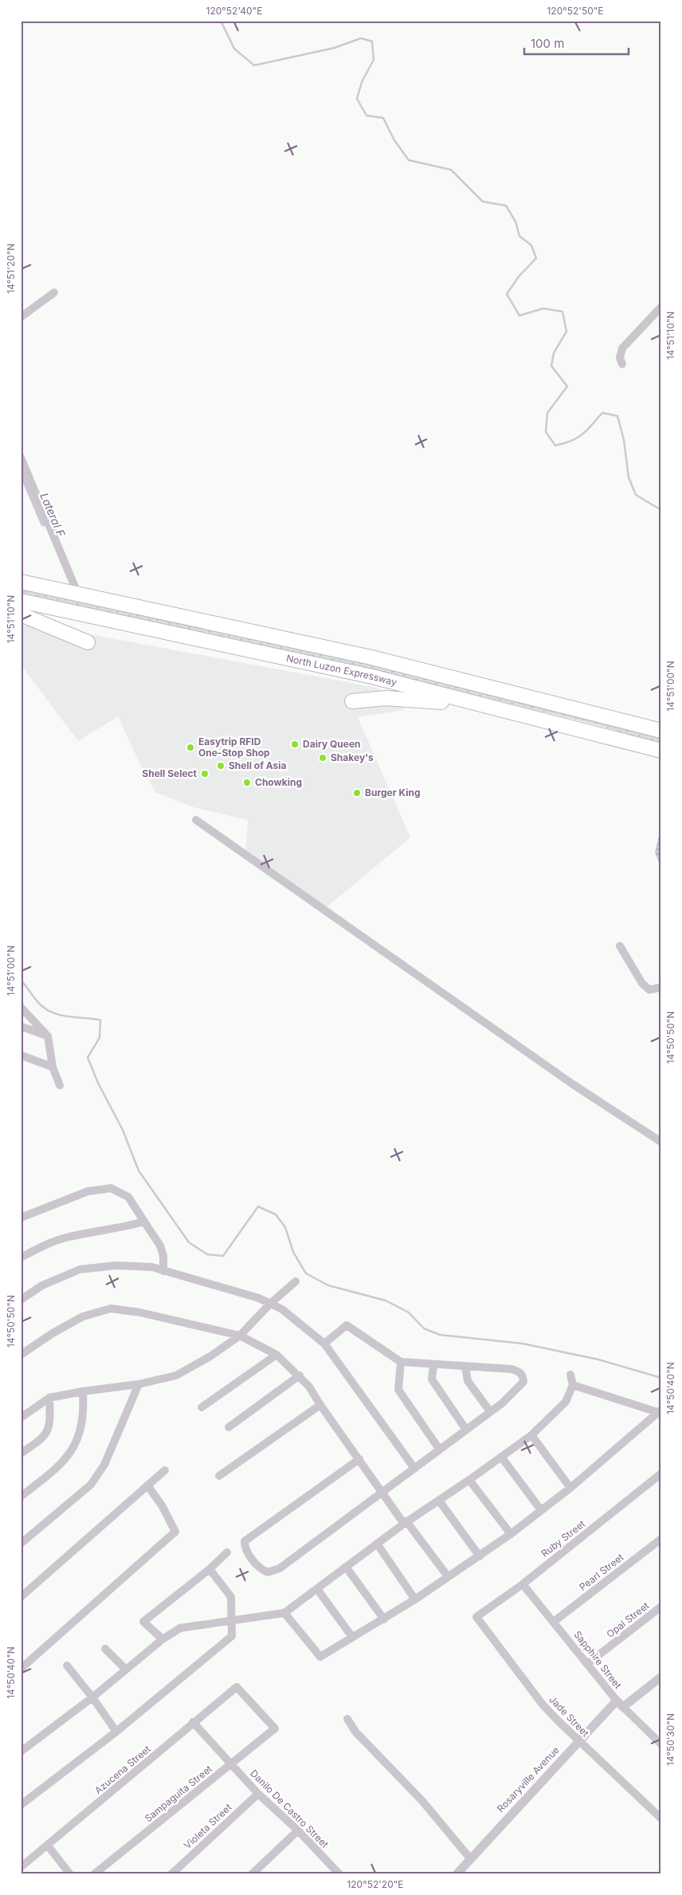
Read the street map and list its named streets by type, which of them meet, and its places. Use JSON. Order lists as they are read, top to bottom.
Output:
{
  "streets": {
    "highway": ["North Luzon Expressway"],
    "street": [
      "Ruby Street",
      "Pearl Street",
      "Opal Street",
      "Sapphire Street",
      "Jade Street",
      "Azucena Street",
      "Rosaryville Avenue",
      "Sampaguita Street",
      "Danilo De Castro Street",
      "Violeta Street"
    ]
  },
  "crossings": [
    ["Ruby Street", "Sapphire Street"],
    ["Ruby Street", "Jade Street"],
    ["Pearl Street", "Sapphire Street"],
    ["Opal Street", "Sapphire Street"],
    ["Sapphire Street", "Rosaryville Avenue"],
    ["Jade Street", "Rosaryville Avenue"],
    ["Azucena Street", "Sampaguita Street"],
    ["Azucena Street", "Danilo De Castro Street"],
    ["Sampaguita Street", "Danilo De Castro Street"],
    ["Danilo De Castro Street", "Violeta Street"]
  ],
  "water": ["Lateral F"],
  "places": [
    "Dairy Queen",
    "Easytrip RFID One-Stop Shop",
    "Shakey's",
    "Shell of Asia",
    "Shell Select",
    "Chowking",
    "Burger King"
  ],
  "scale_bar": "100 m",
  "coordinates": [
    "120°52'40\"E",
    "120°52'50\"E",
    "14°51'20\"N",
    "14°51'10\"N",
    "14°51'00\"N",
    "14°50'50\"N",
    "14°50'40\"N",
    "14°50'30\"N",
    "120°52'20\"E"
  ]
}
